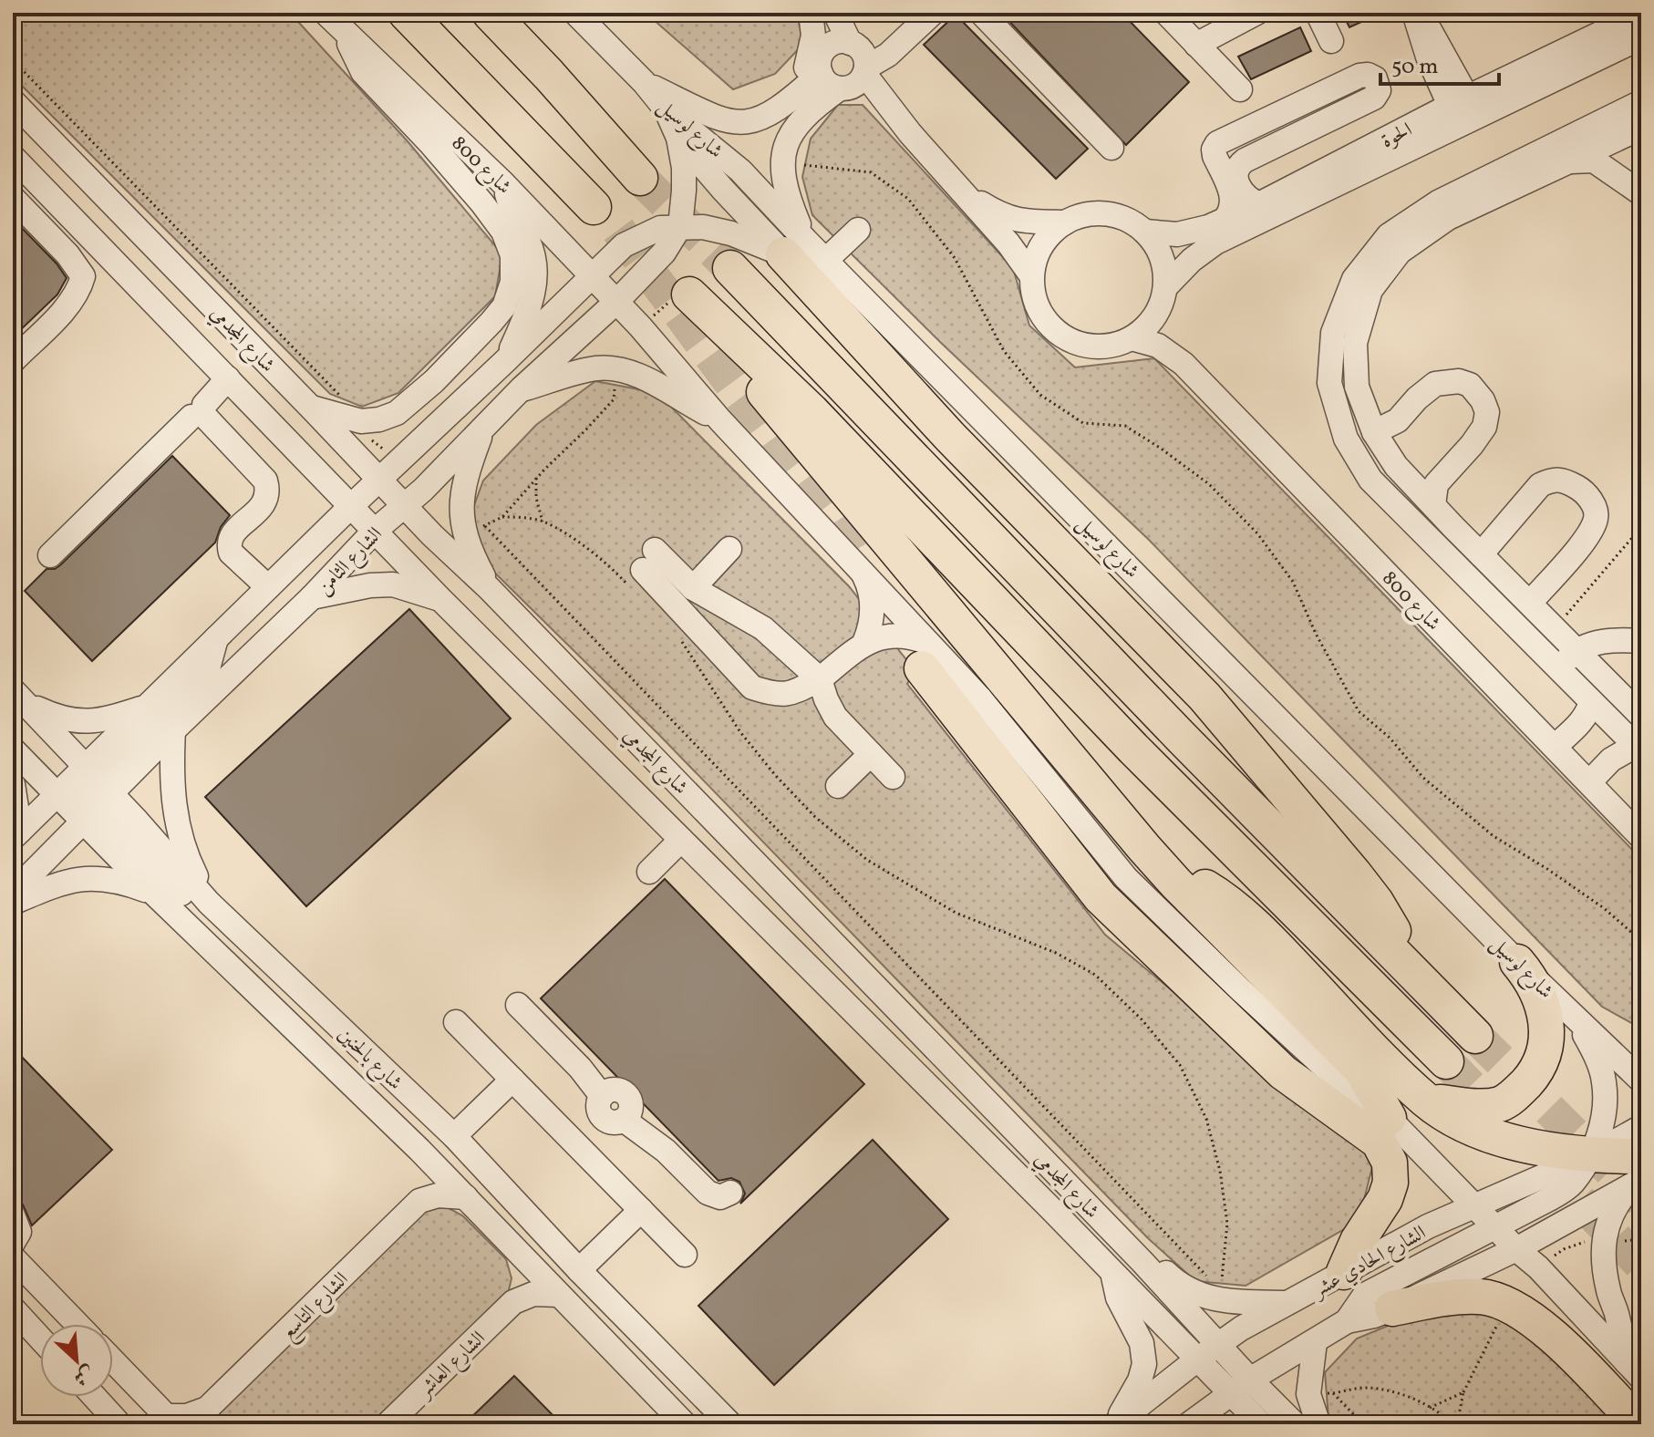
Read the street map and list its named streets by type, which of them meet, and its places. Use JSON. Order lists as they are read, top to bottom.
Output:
{
  "streets": {
    "street": [
      "شارع لوسيل",
      "الحوة",
      "شارع 800",
      "شارع المجدمي",
      "الشارع الثامن",
      "شارع بالحنين",
      "الشارع الحادي عشر",
      "الشارع التاسع",
      "الشارع العاشر"
    ]
  },
  "crossings": [
    ["شارع لوسيل", "الشارع الثامن"],
    ["الحوة", "شارع 800"],
    ["شارع 800", "الشارع الثامن"],
    ["شارع المجدمي", "الشارع الثامن"],
    ["شارع المجدمي", "الشارع الحادي عشر"],
    ["الشارع الثامن", "شارع بالحنين"]
  ],
  "scale_bar": "50 m",
  "north": "bottom right"
}
